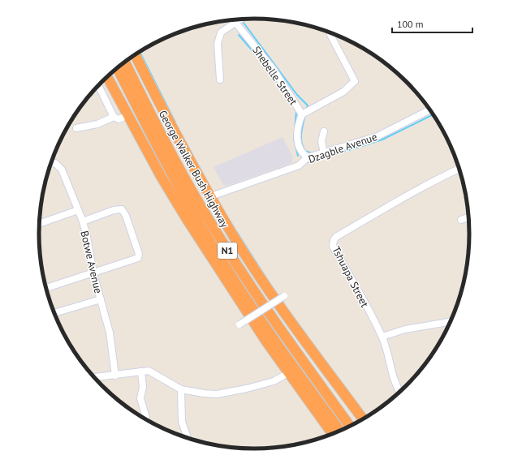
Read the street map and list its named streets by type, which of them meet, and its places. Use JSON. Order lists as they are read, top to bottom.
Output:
{
  "streets": {
    "highway": ["George Walker Bush Highway", "N1"],
    "street": [
      "Shebelle Street",
      "Dzagble Avenue",
      "Botwe Avenue",
      "Tshuapa Street"
    ]
  },
  "crossings": [
    ["Shebelle Street", "Dzagble Avenue"]
  ],
  "scale_bar": "100 m"
}
